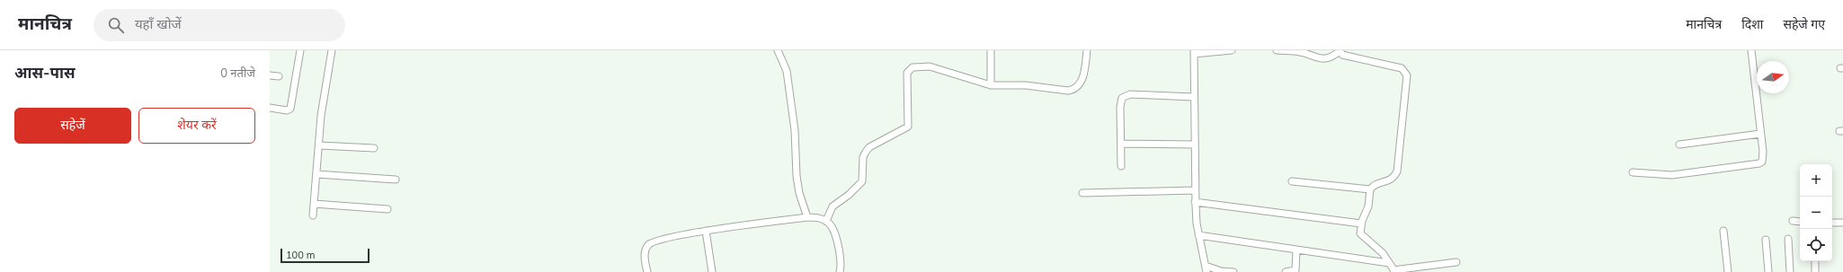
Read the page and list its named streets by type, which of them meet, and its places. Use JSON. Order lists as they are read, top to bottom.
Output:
{
  "scale_bar": "100 m",
  "north": "right",
  "page": {
    "header": "मानचित्र",
    "search": "यहाँ खोजें",
    "nav": ["मानचित्र", "दिशा", "सहेजे गए"],
    "heading": ["आस-पास", "0 नतीजे"],
    "buttons": ["सहेजें", "शेयर करें"],
    "map_buttons": ["+", "−"],
    "scale": "100 m"
  }
}
